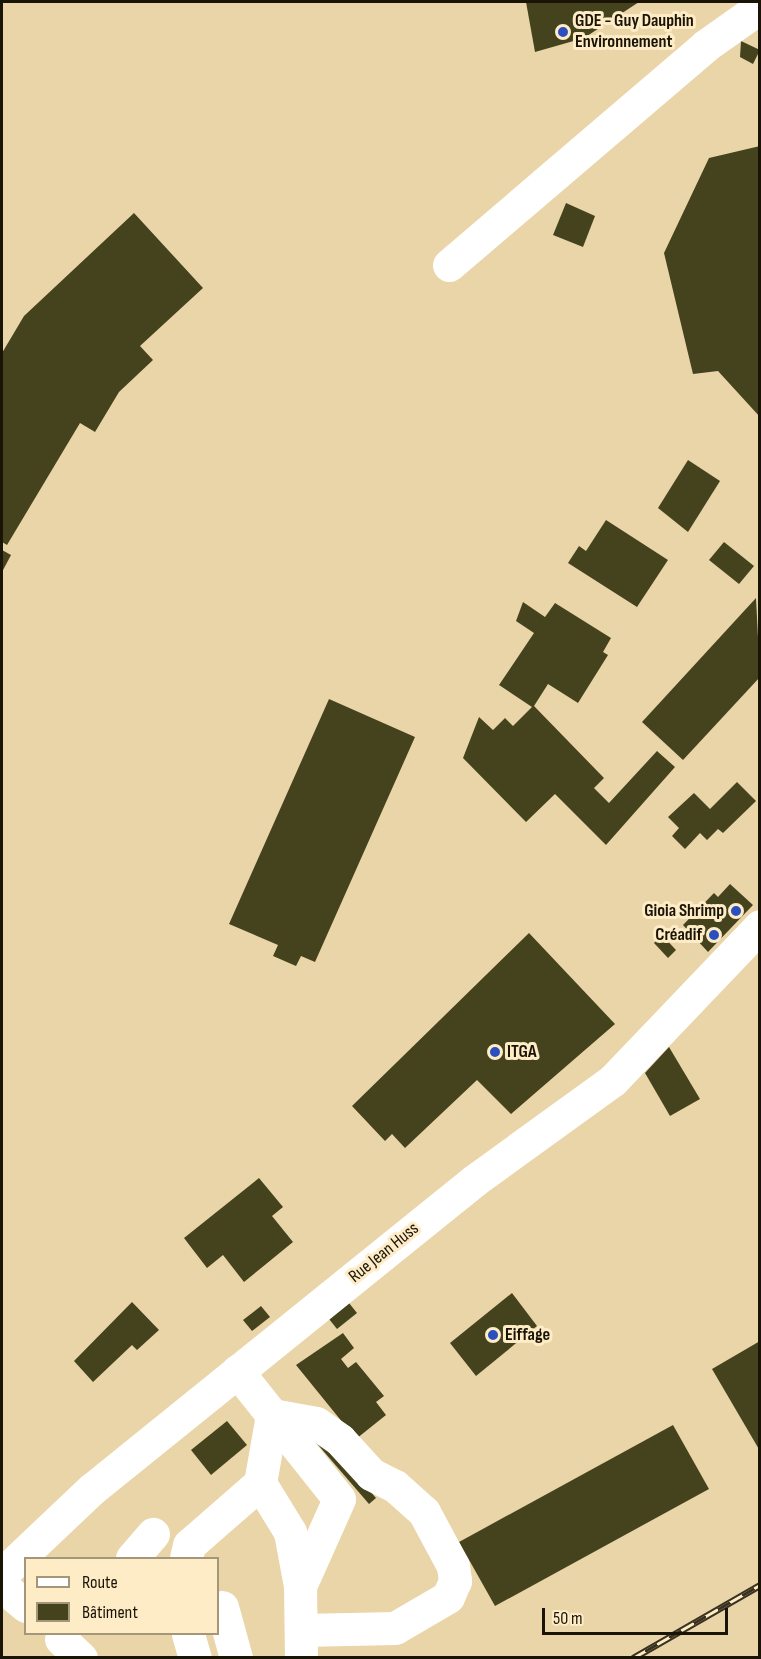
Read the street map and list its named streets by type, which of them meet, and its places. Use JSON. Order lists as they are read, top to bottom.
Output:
{
  "streets": {
    "street": ["Rue Jean Huss"]
  },
  "places": [
    "GDE - Guy Dauphin Environnement",
    "Gioia Shrimp",
    "Créadif",
    "ITGA",
    "Eiffage"
  ],
  "legend": ["Route", "Bâtiment"],
  "scale_bar": "50 m"
}
